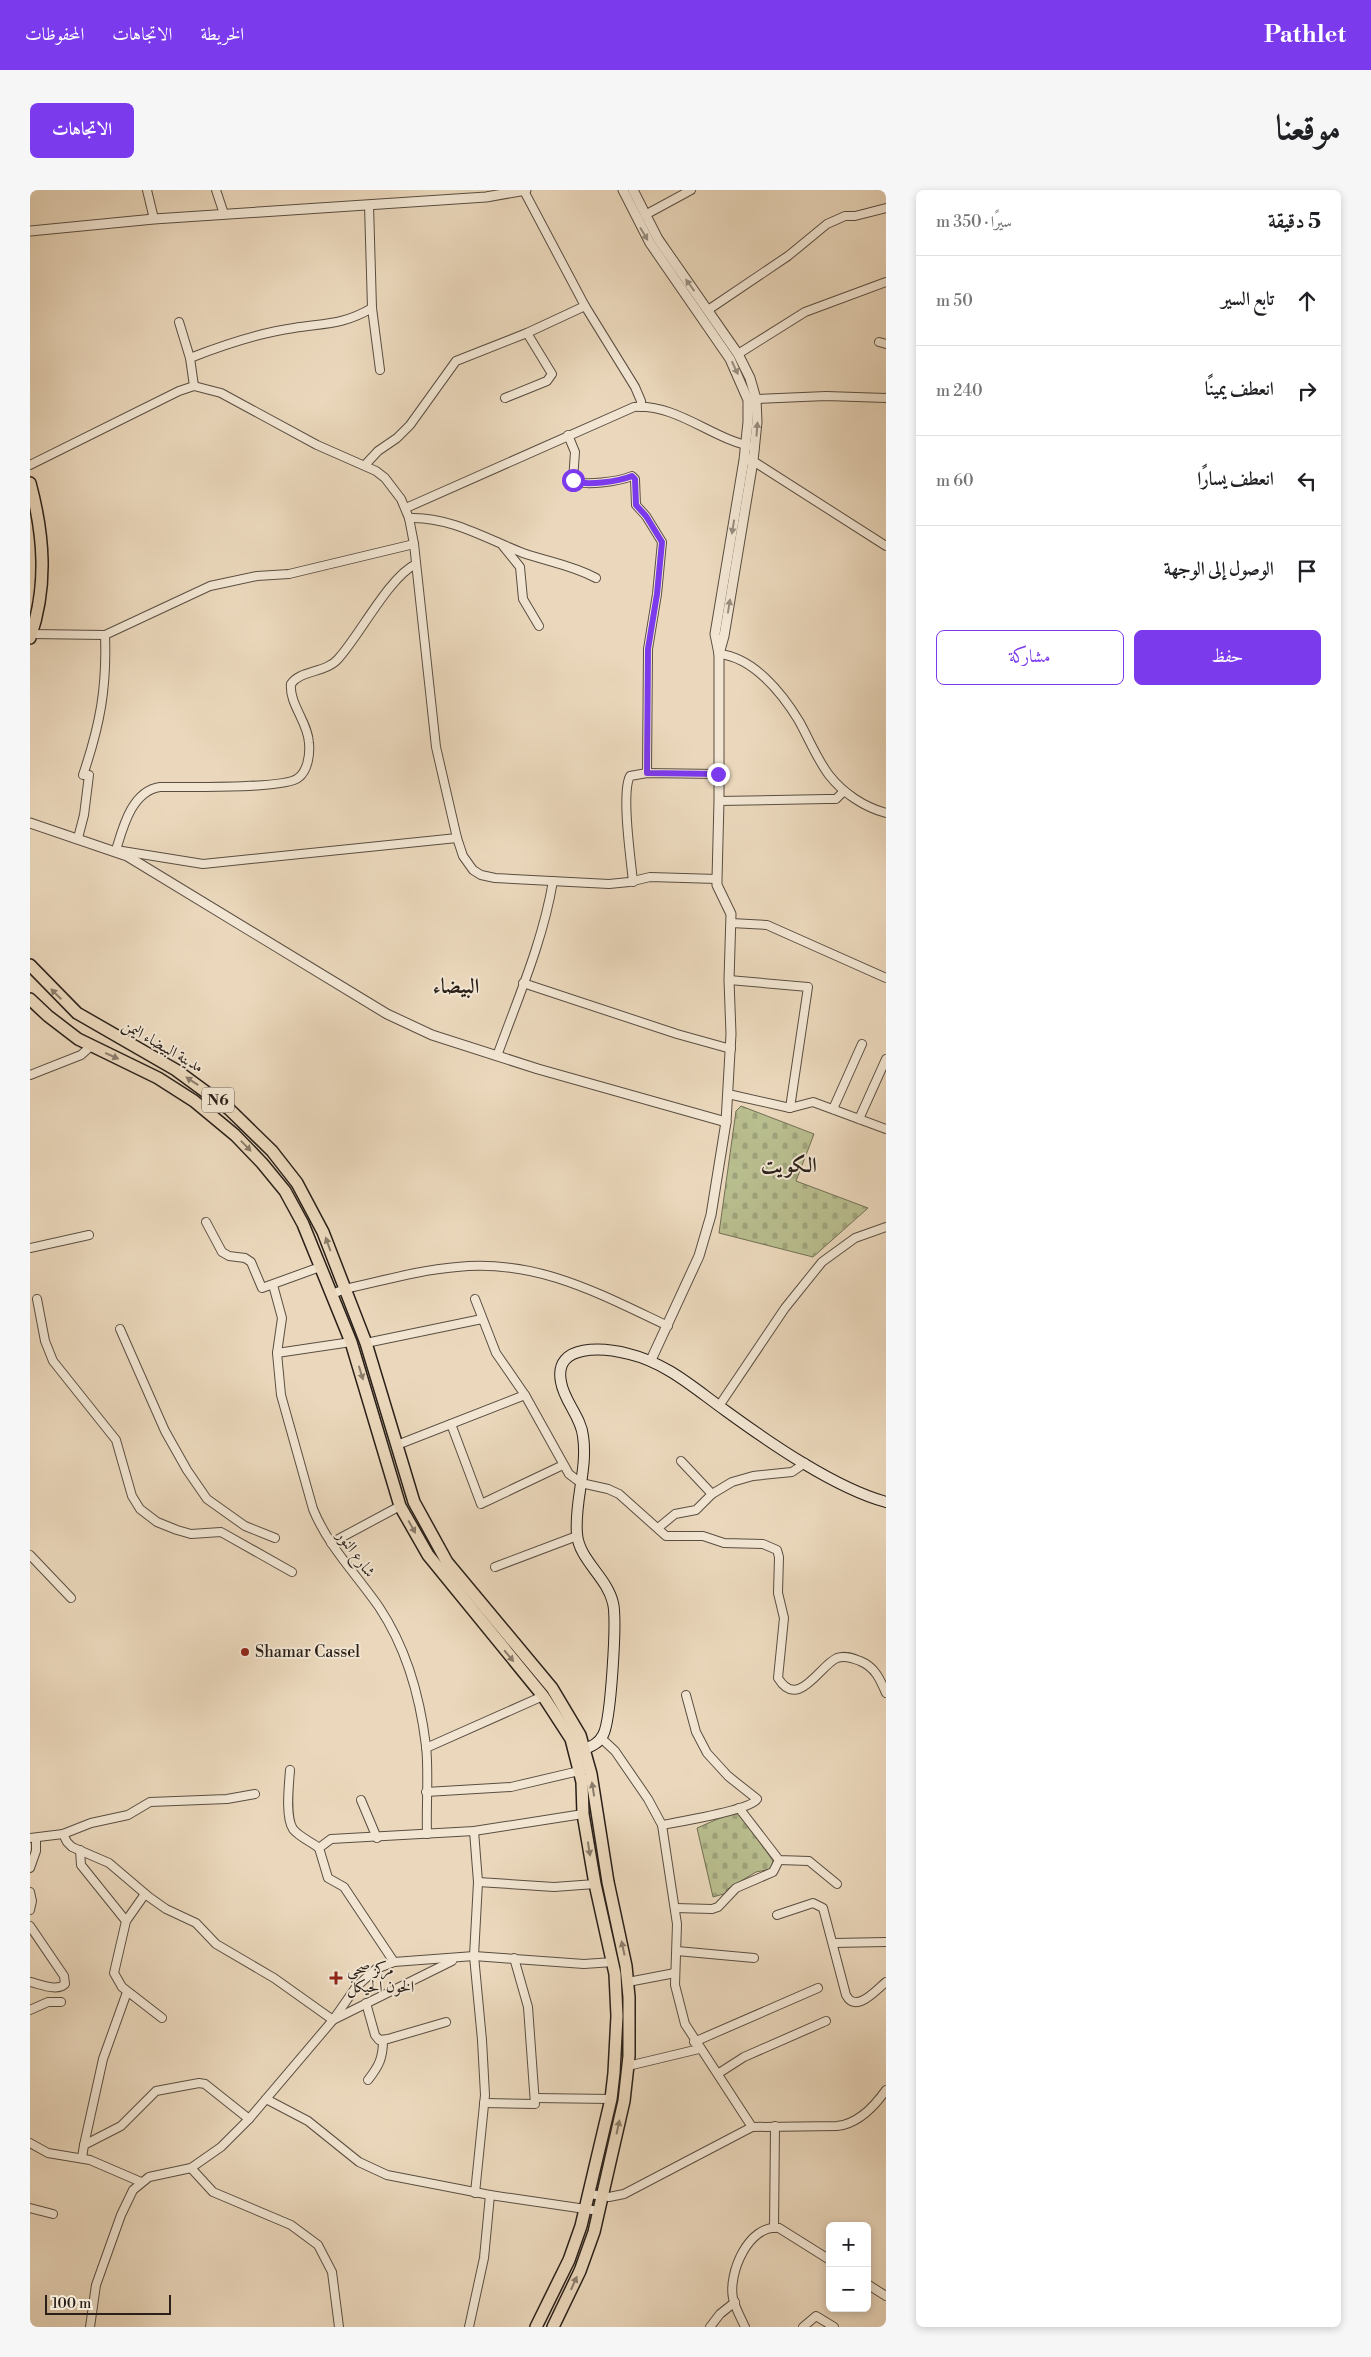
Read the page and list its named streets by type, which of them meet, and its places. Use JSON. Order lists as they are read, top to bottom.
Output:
{
  "streets": {
    "main road": ["مدينة البيضاء اليمن", "N6"],
    "street": ["شارع النور"]
  },
  "districts": ["البيضاء", "الكويت"],
  "places": {
    "other": ["Shamar Cassel"],
    "health": ["مركز صحي الخون الحيكل"]
  },
  "scale_bar": "100 m",
  "page": {
    "header": "Pathlet",
    "nav": ["الخريطة", "الاتجاهات", "المحفوظات"],
    "title": "موقعنا",
    "buttons": [
      "الاتجاهات",
      ["حفظ", "مشاركة"]
    ],
    "heading": ["5 دقيقة", "سيرًا · 350 m"],
    "list": [
      ["تابع السير", "50 m"],
      ["انعطف يمينًا", "240 m"],
      ["انعطف يسارًا", "60 m"],
      "الوصول إلى الوجهة"
    ],
    "map_buttons": ["+", "−"],
    "scale": "100 m"
  }
}
